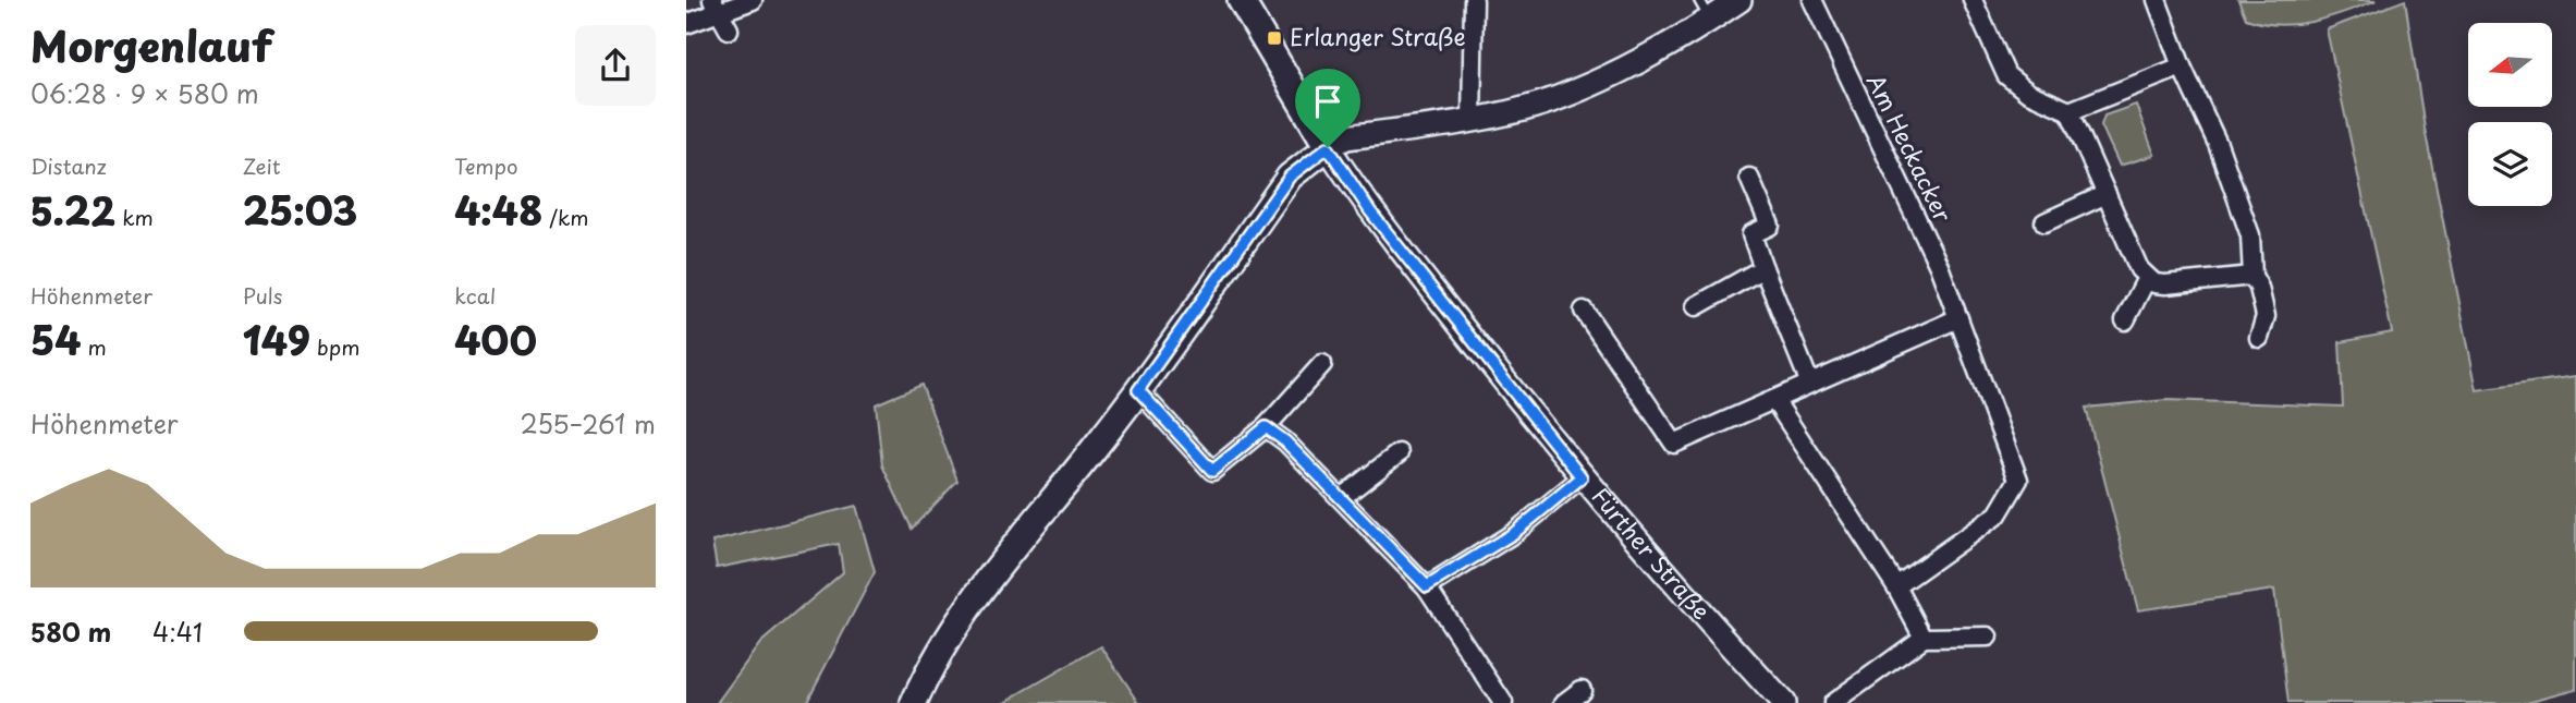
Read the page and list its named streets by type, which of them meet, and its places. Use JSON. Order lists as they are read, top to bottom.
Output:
{
  "streets": {
    "street": ["Am Heckacker", "Fürther Straße"]
  },
  "places": {
    "transit": ["Erlanger Straße"]
  },
  "north": "left",
  "page": {
    "heading": ["Morgenlauf", "06:28 · 9 × 580 m"],
    "stats": [
      ["Distanz", "5.22 km"],
      ["Zeit", "25:03"],
      ["Tempo", "4:48 /km"],
      ["Höhenmeter", "54 m"],
      ["Puls", "149 bpm"],
      ["kcal", "400"]
    ],
    "chart": ["Höhenmeter", "255–261 m"],
    "list": [
      {
        "name": "580 m",
        "note": "4:41"
      }
    ]
  }
}
